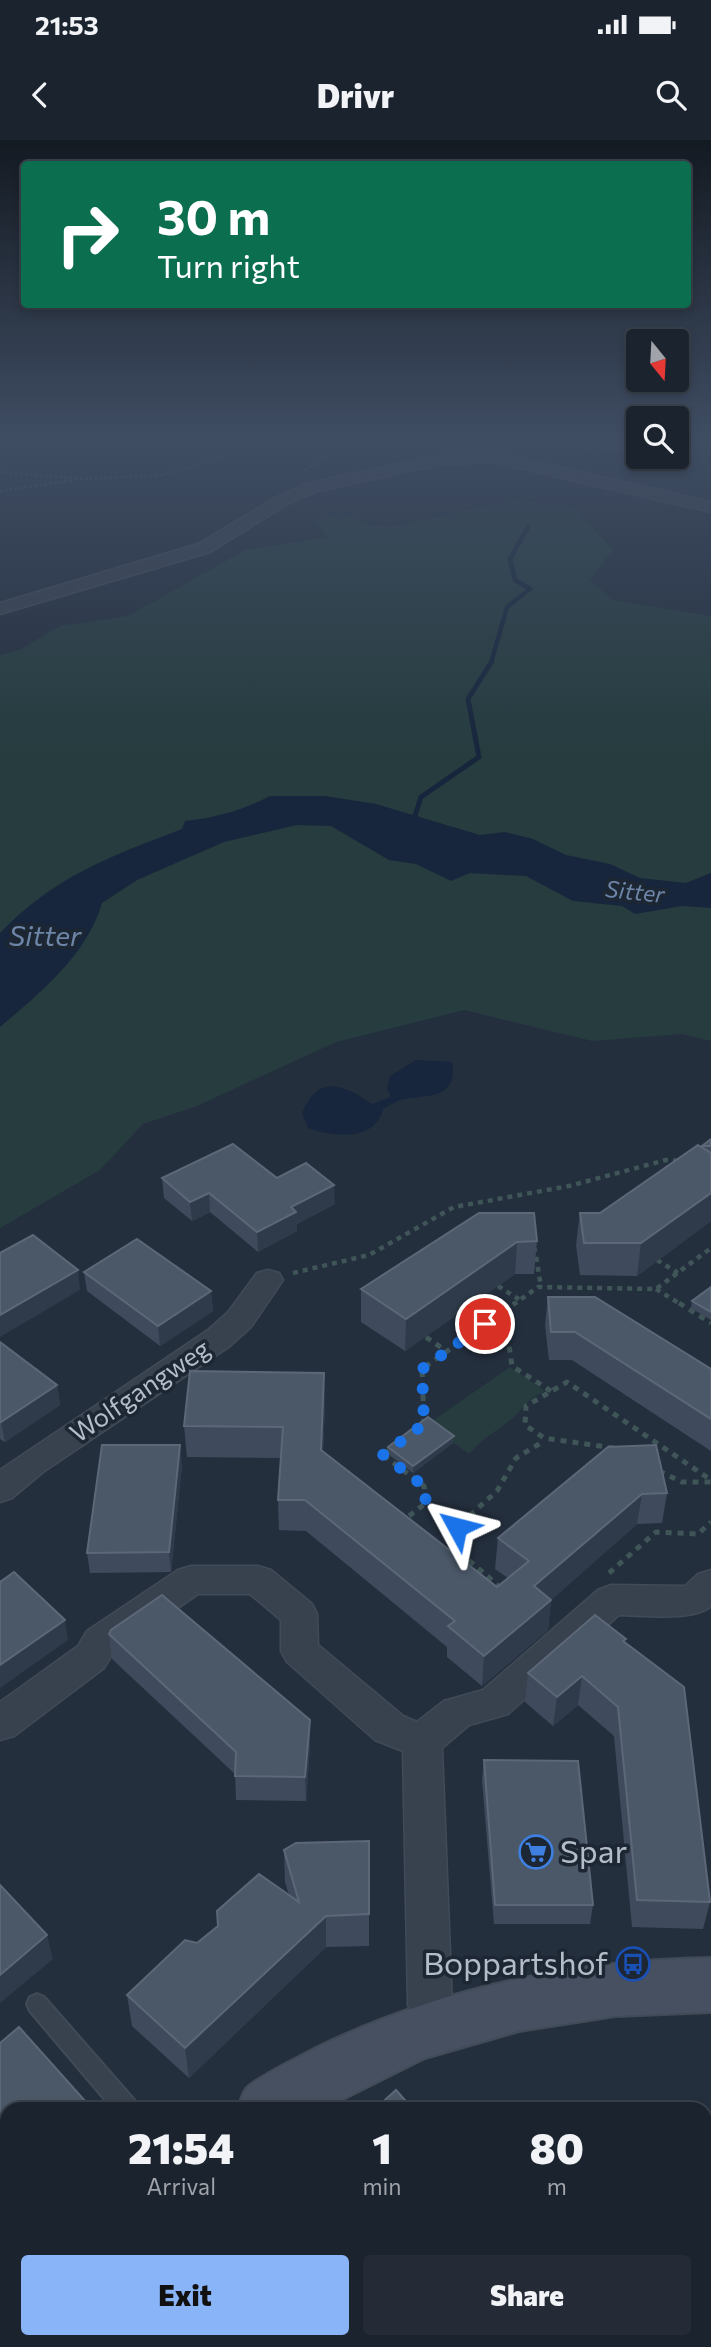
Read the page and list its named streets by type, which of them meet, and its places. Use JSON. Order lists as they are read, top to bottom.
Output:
{
  "streets": {
    "street": ["Wolfgangweg"]
  },
  "water": ["Sitter"],
  "places": {
    "supermarket": ["Spar"],
    "bus stop": ["Boppartshof"]
  },
  "north": "bottom",
  "page": {
    "status": "21:53",
    "header": "Drivr",
    "turn": ["30 m", "Turn right"],
    "eta": [
      "21:54",
      "Arrival",
      "1",
      "min",
      "80",
      "m"
    ],
    "buttons": ["Exit", "Share"]
  }
}
